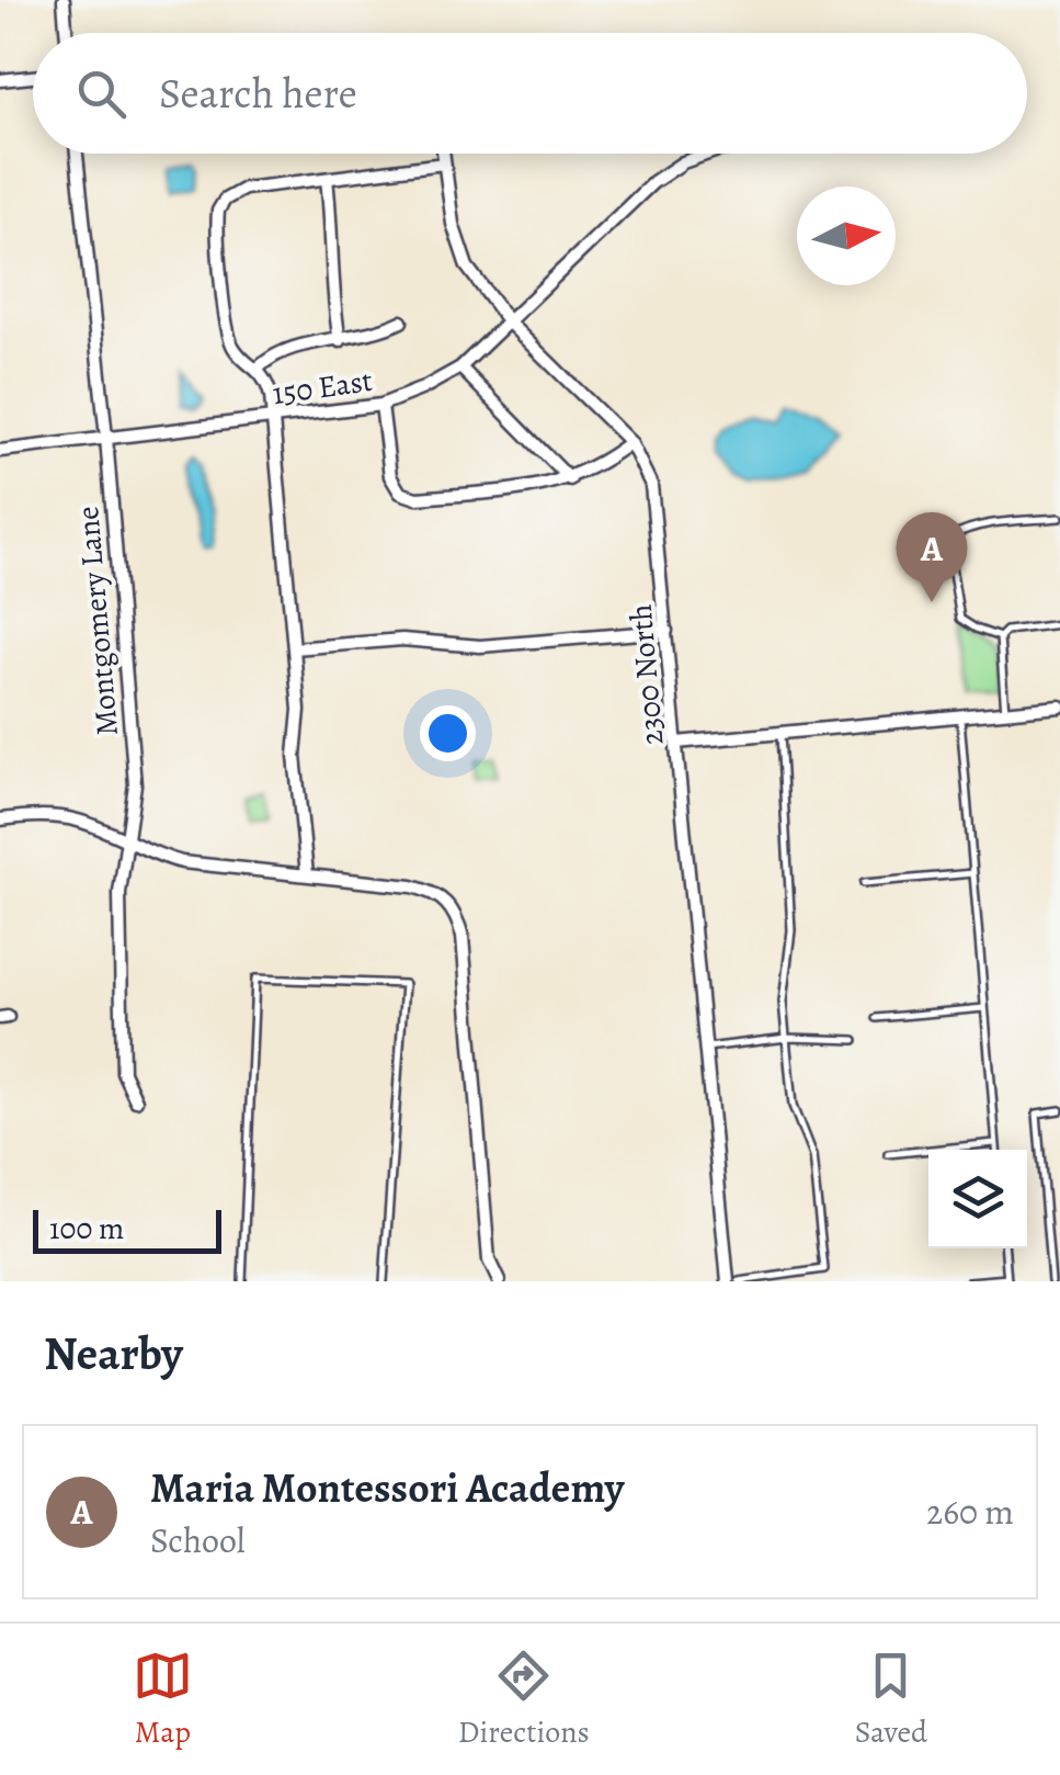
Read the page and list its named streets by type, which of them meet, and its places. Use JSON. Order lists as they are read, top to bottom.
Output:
{
  "streets": {
    "street": ["150 East", "Montgomery Lane", "2300 North"]
  },
  "crossings": [
    ["150 East", "Montgomery Lane"],
    ["150 East", "2300 North"]
  ],
  "scale_bar": "100 m",
  "north": "right",
  "page": {
    "search": "Search here",
    "pins": "A",
    "scale": "100 m",
    "heading": "Nearby",
    "list": [
      {
        "mark": "A",
        "name": "Maria Montessori Academy",
        "note": "School",
        "value": "260 m"
      }
    ],
    "nav": ["Map", "Directions", "Saved"]
  }
}
